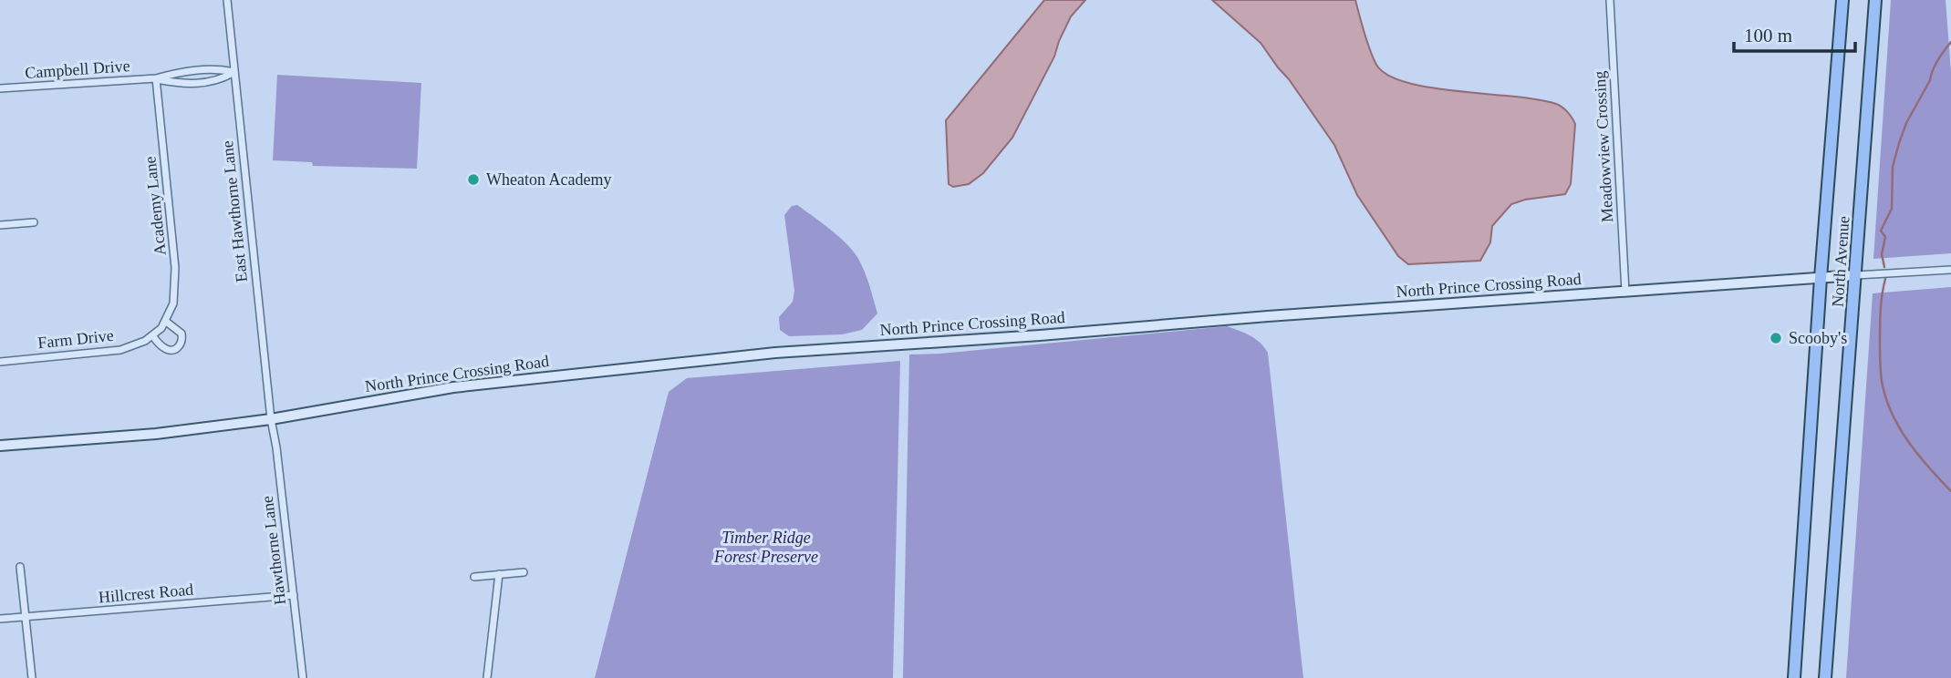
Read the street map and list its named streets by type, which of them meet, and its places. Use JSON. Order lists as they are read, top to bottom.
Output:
{
  "streets": {
    "main road": ["North Avenue"],
    "street": [
      "Campbell Drive",
      "Meadowview Crossing",
      "Academy Lane",
      "East Hawthorne Lane",
      "North Prince Crossing Road",
      "Farm Drive",
      "Hawthorne Lane",
      "Hillcrest Road"
    ]
  },
  "crossings": [
    ["Campbell Drive", "Academy Lane"],
    ["Campbell Drive", "East Hawthorne Lane"],
    ["Meadowview Crossing", "North Prince Crossing Road"],
    ["Academy Lane", "Farm Drive"],
    ["East Hawthorne Lane", "North Prince Crossing Road"],
    ["East Hawthorne Lane", "Hawthorne Lane"],
    ["North Avenue", "North Prince Crossing Road"],
    ["North Prince Crossing Road", "Hawthorne Lane"],
    ["Hawthorne Lane", "Hillcrest Road"]
  ],
  "parks": ["Timber Ridge Forest Preserve"],
  "places": ["Wheaton Academy", "Scooby's"],
  "scale_bar": "100 m"
}
